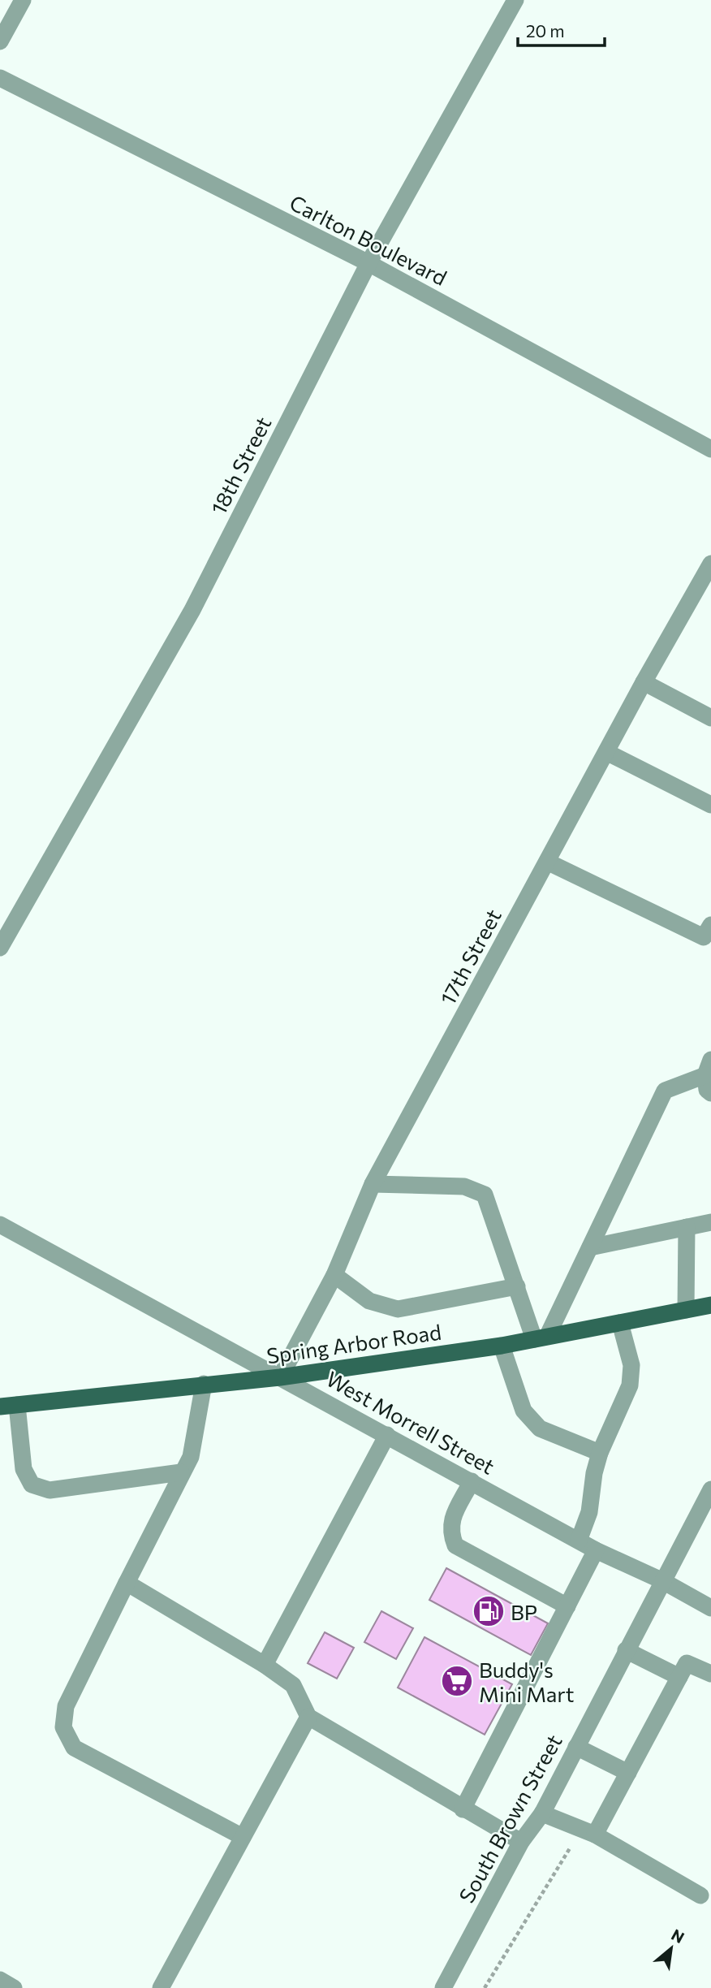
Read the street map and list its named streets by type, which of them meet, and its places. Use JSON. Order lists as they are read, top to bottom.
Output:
{
  "streets": {
    "main road": ["Spring Arbor Road"],
    "street": [
      "Carlton Boulevard",
      "18th Street",
      "17th Street",
      "West Morrell Street",
      "South Brown Street"
    ]
  },
  "crossings": [
    ["Carlton Boulevard", "18th Street"],
    ["17th Street", "Spring Arbor Road"],
    ["17th Street", "West Morrell Street"],
    ["Spring Arbor Road", "West Morrell Street"],
    ["West Morrell Street", "South Brown Street"]
  ],
  "places": {
    "fuel station": ["BP"],
    "supermarket": ["Buddy's Mini Mart"]
  },
  "scale_bar": "20 m",
  "north": "top right"
}
